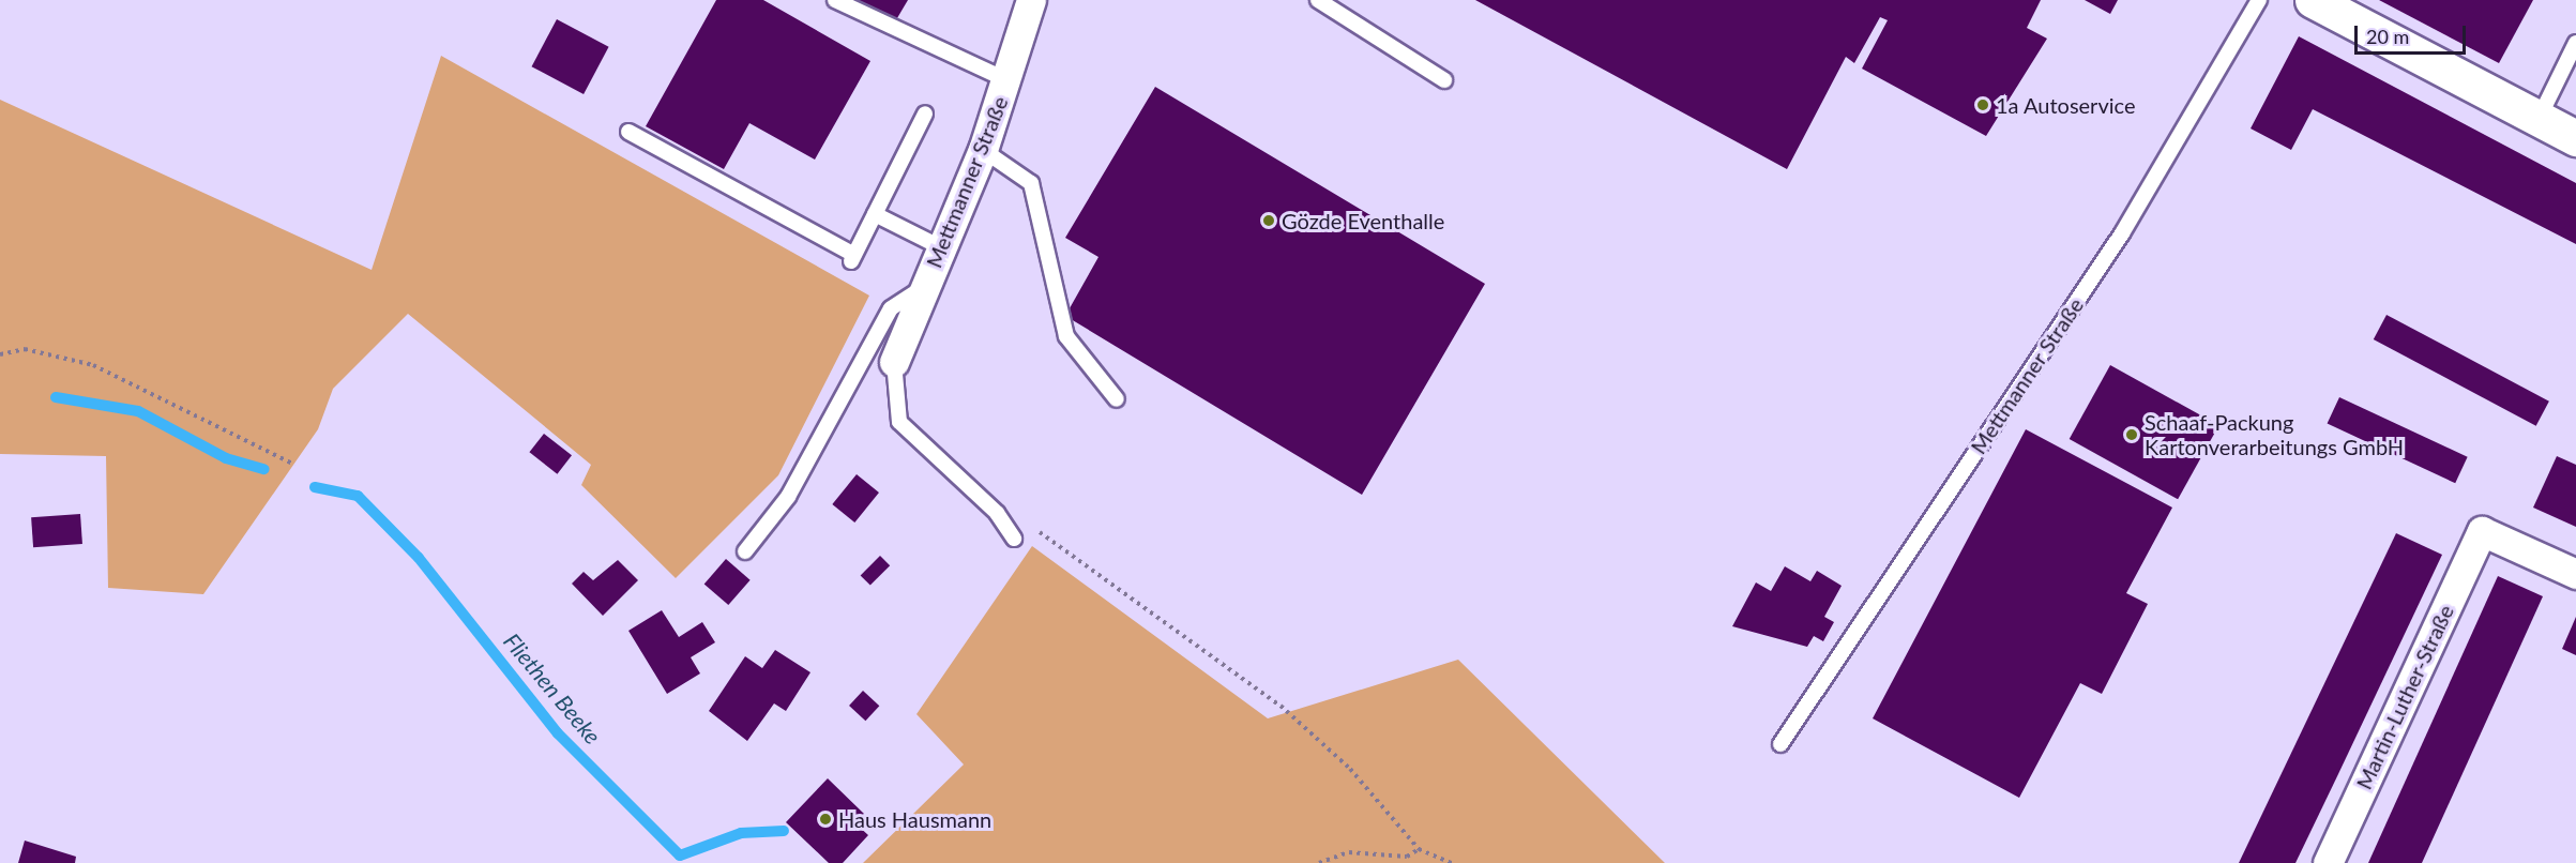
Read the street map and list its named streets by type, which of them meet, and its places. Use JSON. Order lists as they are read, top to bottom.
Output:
{
  "streets": {
    "street": ["Mettmanner Straße", "Martin-Luther-Straße"]
  },
  "water": ["Fliethen Beeke"],
  "places": [
    "1a Autoservice",
    "Gözde Eventhalle",
    "Schaaf-Packung Kartonverarbeitungs GmbH",
    "Haus Hausmann"
  ],
  "scale_bar": "20 m"
}
